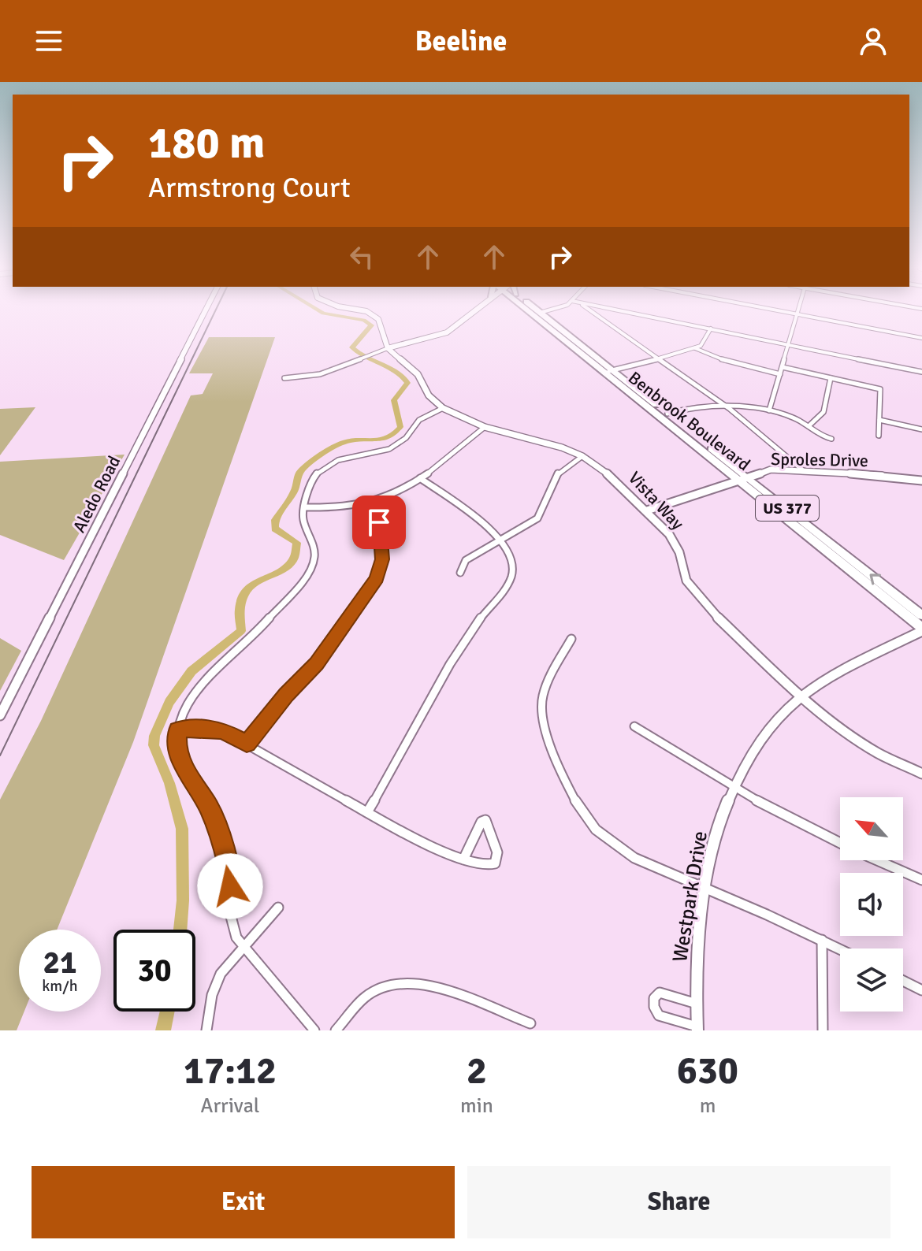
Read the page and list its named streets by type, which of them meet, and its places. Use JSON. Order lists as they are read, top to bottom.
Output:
{
  "streets": {
    "highway": ["Benbrook Boulevard", "US 377"],
    "street": [
      "Sproles Drive",
      "Aledo Road",
      "Vista Way",
      "Westpark Drive"
    ]
  },
  "crossings": [
    ["Benbrook Boulevard", "Sproles Drive"],
    ["Benbrook Boulevard", "Westpark Drive"],
    ["Sproles Drive", "Vista Way"],
    ["Vista Way", "Westpark Drive"]
  ],
  "north": "top left",
  "page": {
    "header": "Beeline",
    "turn": ["180 m", "Armstrong Court"],
    "speed": "21 km/h",
    "limit": "30",
    "eta": [
      "17:12",
      "Arrival",
      "2",
      "min",
      "630",
      "m"
    ],
    "buttons": ["Exit", "Share"]
  }
}
